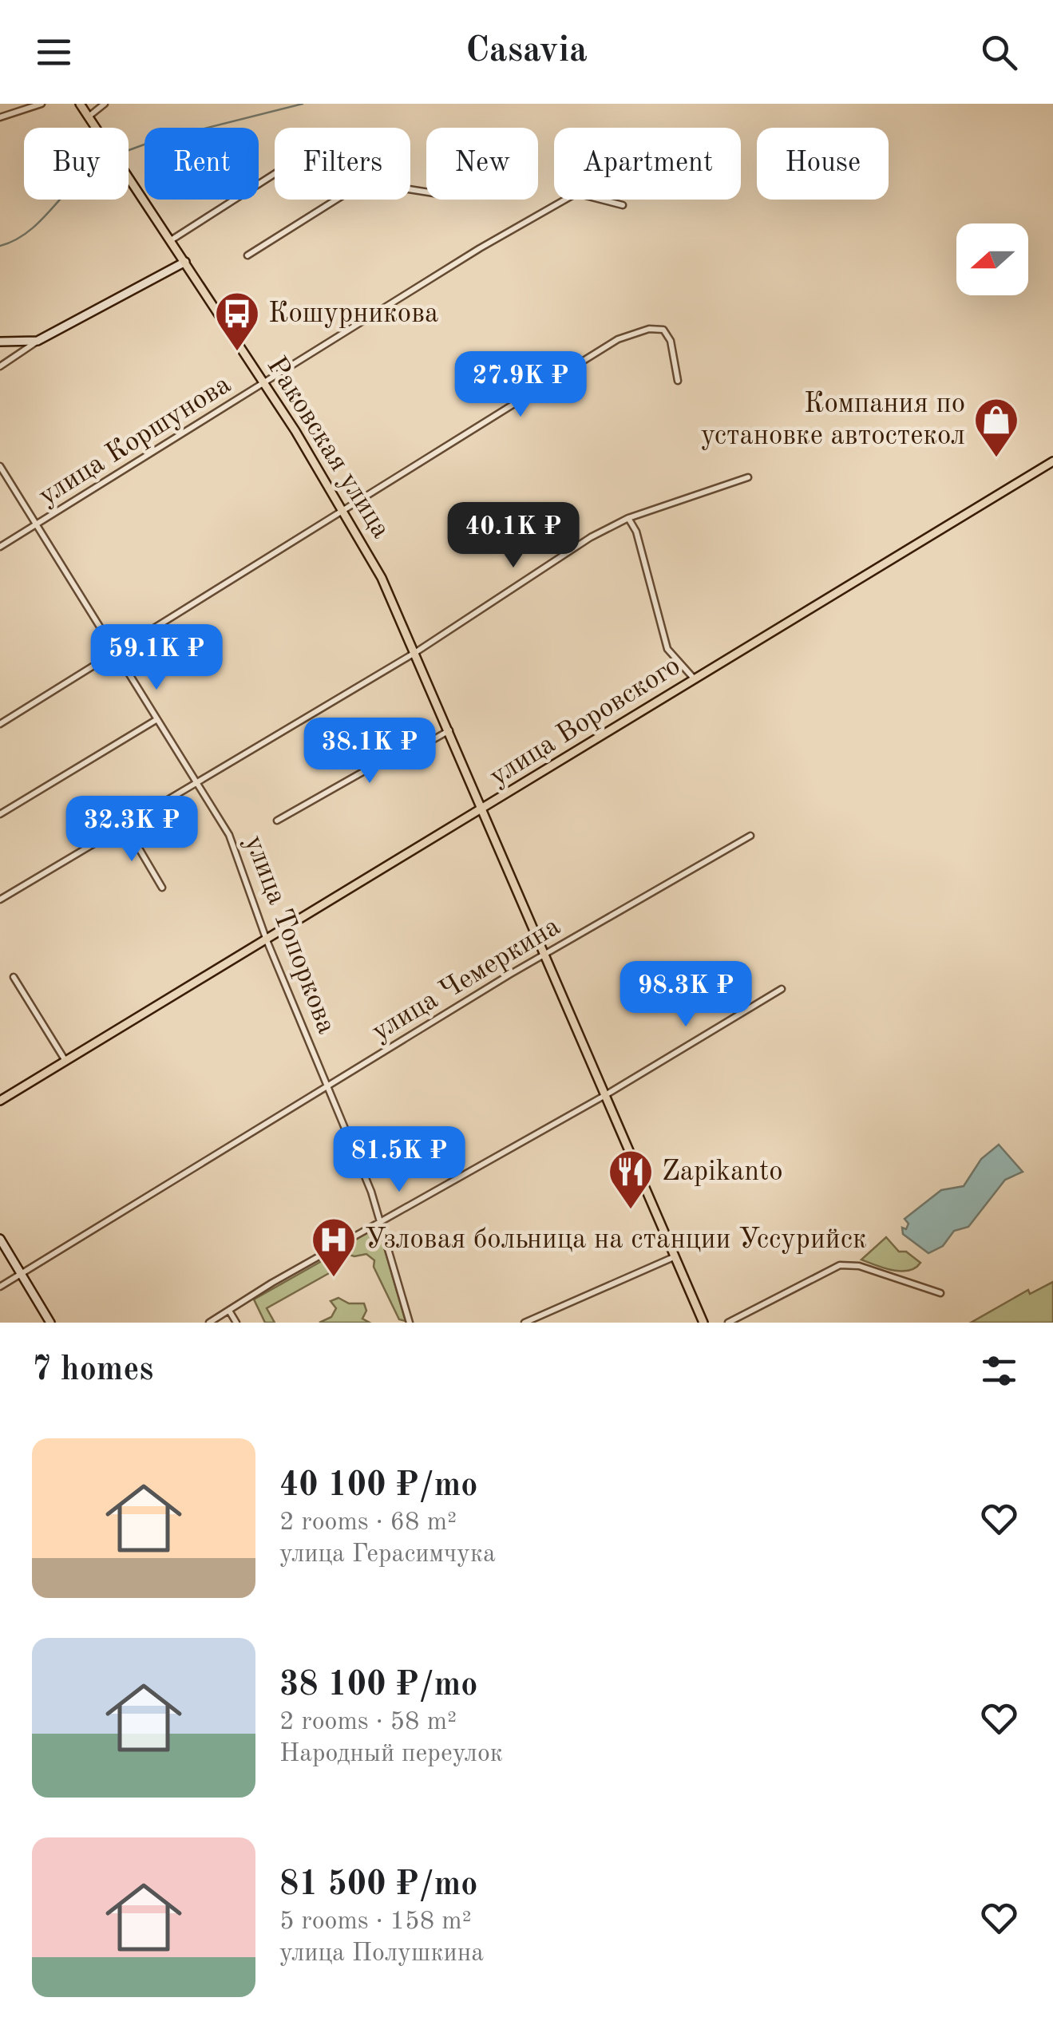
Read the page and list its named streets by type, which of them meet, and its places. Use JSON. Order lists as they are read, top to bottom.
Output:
{
  "streets": {
    "main road": ["Раковская улица", "улица Воровского"],
    "street": ["улица Коршунова", "улица Топоркова", "улица Чемеркина"]
  },
  "crossings": [
    ["улица Коршунова", "Раковская улица"],
    ["улица Коршунова", "улица Топоркова"],
    ["Раковская улица", "улица Воровского"],
    ["Раковская улица", "улица Чемеркина"],
    ["улица Воровского", "улица Топоркова"],
    ["улица Топоркова", "улица Чемеркина"]
  ],
  "places": {
    "bus stop": ["Кошурникова"],
    "shop": ["Компания по установке автостекол"],
    "restaurant": ["Zapikanto"],
    "hospital": ["Узловая больница на станции Уссурийск"]
  },
  "north": "left",
  "page": {
    "header": "Casavia",
    "chip": [
      "Buy",
      "Rent",
      "Filters",
      "New",
      "Apartment",
      "House"
    ],
    "price": [
      "27.9K ₽",
      "40.1K ₽",
      "59.1K ₽",
      "38.1K ₽",
      "32.3K ₽",
      "98.3K ₽",
      "81.5K ₽"
    ],
    "heading": "7 homes",
    "list": [
      {
        "name": "40 100 ₽/mo",
        "note": "2 rooms · 68 m² · улица Герасимчука"
      },
      {
        "name": "38 100 ₽/mo",
        "note": "2 rooms · 58 m² · Народный переулок"
      },
      {
        "name": "81 500 ₽/mo",
        "note": "5 rooms · 158 m² · улица Полушкина"
      }
    ]
  }
}
